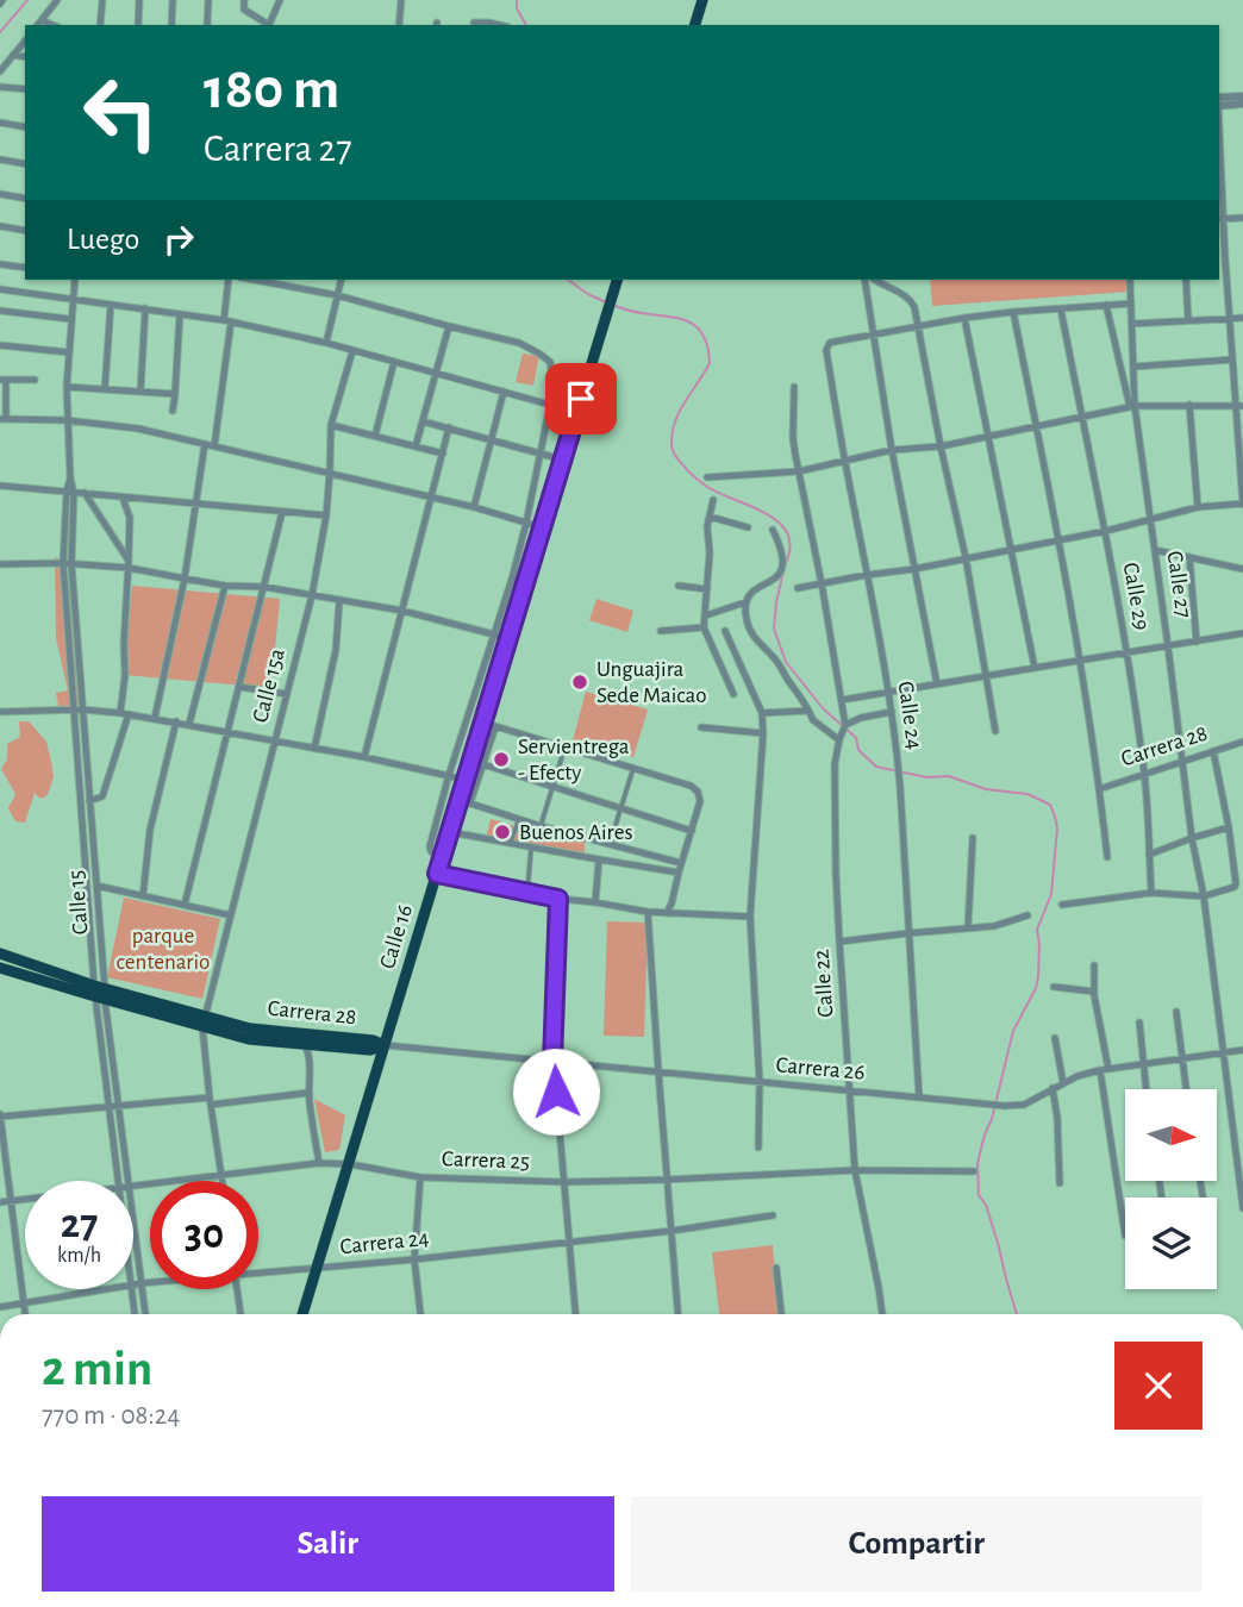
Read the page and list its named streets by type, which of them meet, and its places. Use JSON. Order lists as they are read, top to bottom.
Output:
{
  "streets": {
    "highway": ["Carrera 28", "Calle 16"],
    "street": [
      "Calle 27",
      "Calle 29",
      "Calle 15a",
      "Calle 24",
      "Calle 15",
      "Calle 22",
      "Carrera 26",
      "Carrera 25",
      "Carrera 24"
    ]
  },
  "crossings": [
    ["Calle 27", "Carrera 28"],
    ["Calle 27", "Carrera 26"],
    ["Calle 29", "Carrera 28"],
    ["Calle 15a", "Carrera 28"],
    ["Calle 24", "Carrera 26"],
    ["Carrera 28", "Calle 15"],
    ["Carrera 28", "Calle 16"],
    ["Carrera 28", "Carrera 26"],
    ["Calle 15", "Carrera 24"],
    ["Calle 16", "Carrera 26"],
    ["Calle 16", "Carrera 25"],
    ["Calle 16", "Carrera 24"],
    ["Calle 22", "Carrera 26"],
    ["Calle 22", "Carrera 25"]
  ],
  "parks": ["parque centenario"],
  "places": ["Unguajira Sede Maicao", "Servientrega - Efecty", "Buenos Aires"],
  "north": "right",
  "page": {
    "turn": ["180 m", "Carrera 27"],
    "then": "Luego",
    "speed": "27 km/h",
    "limit": "30",
    "heading": ["2 min", "770 m · 08:24"],
    "buttons": ["Salir", "Compartir"]
  }
}
